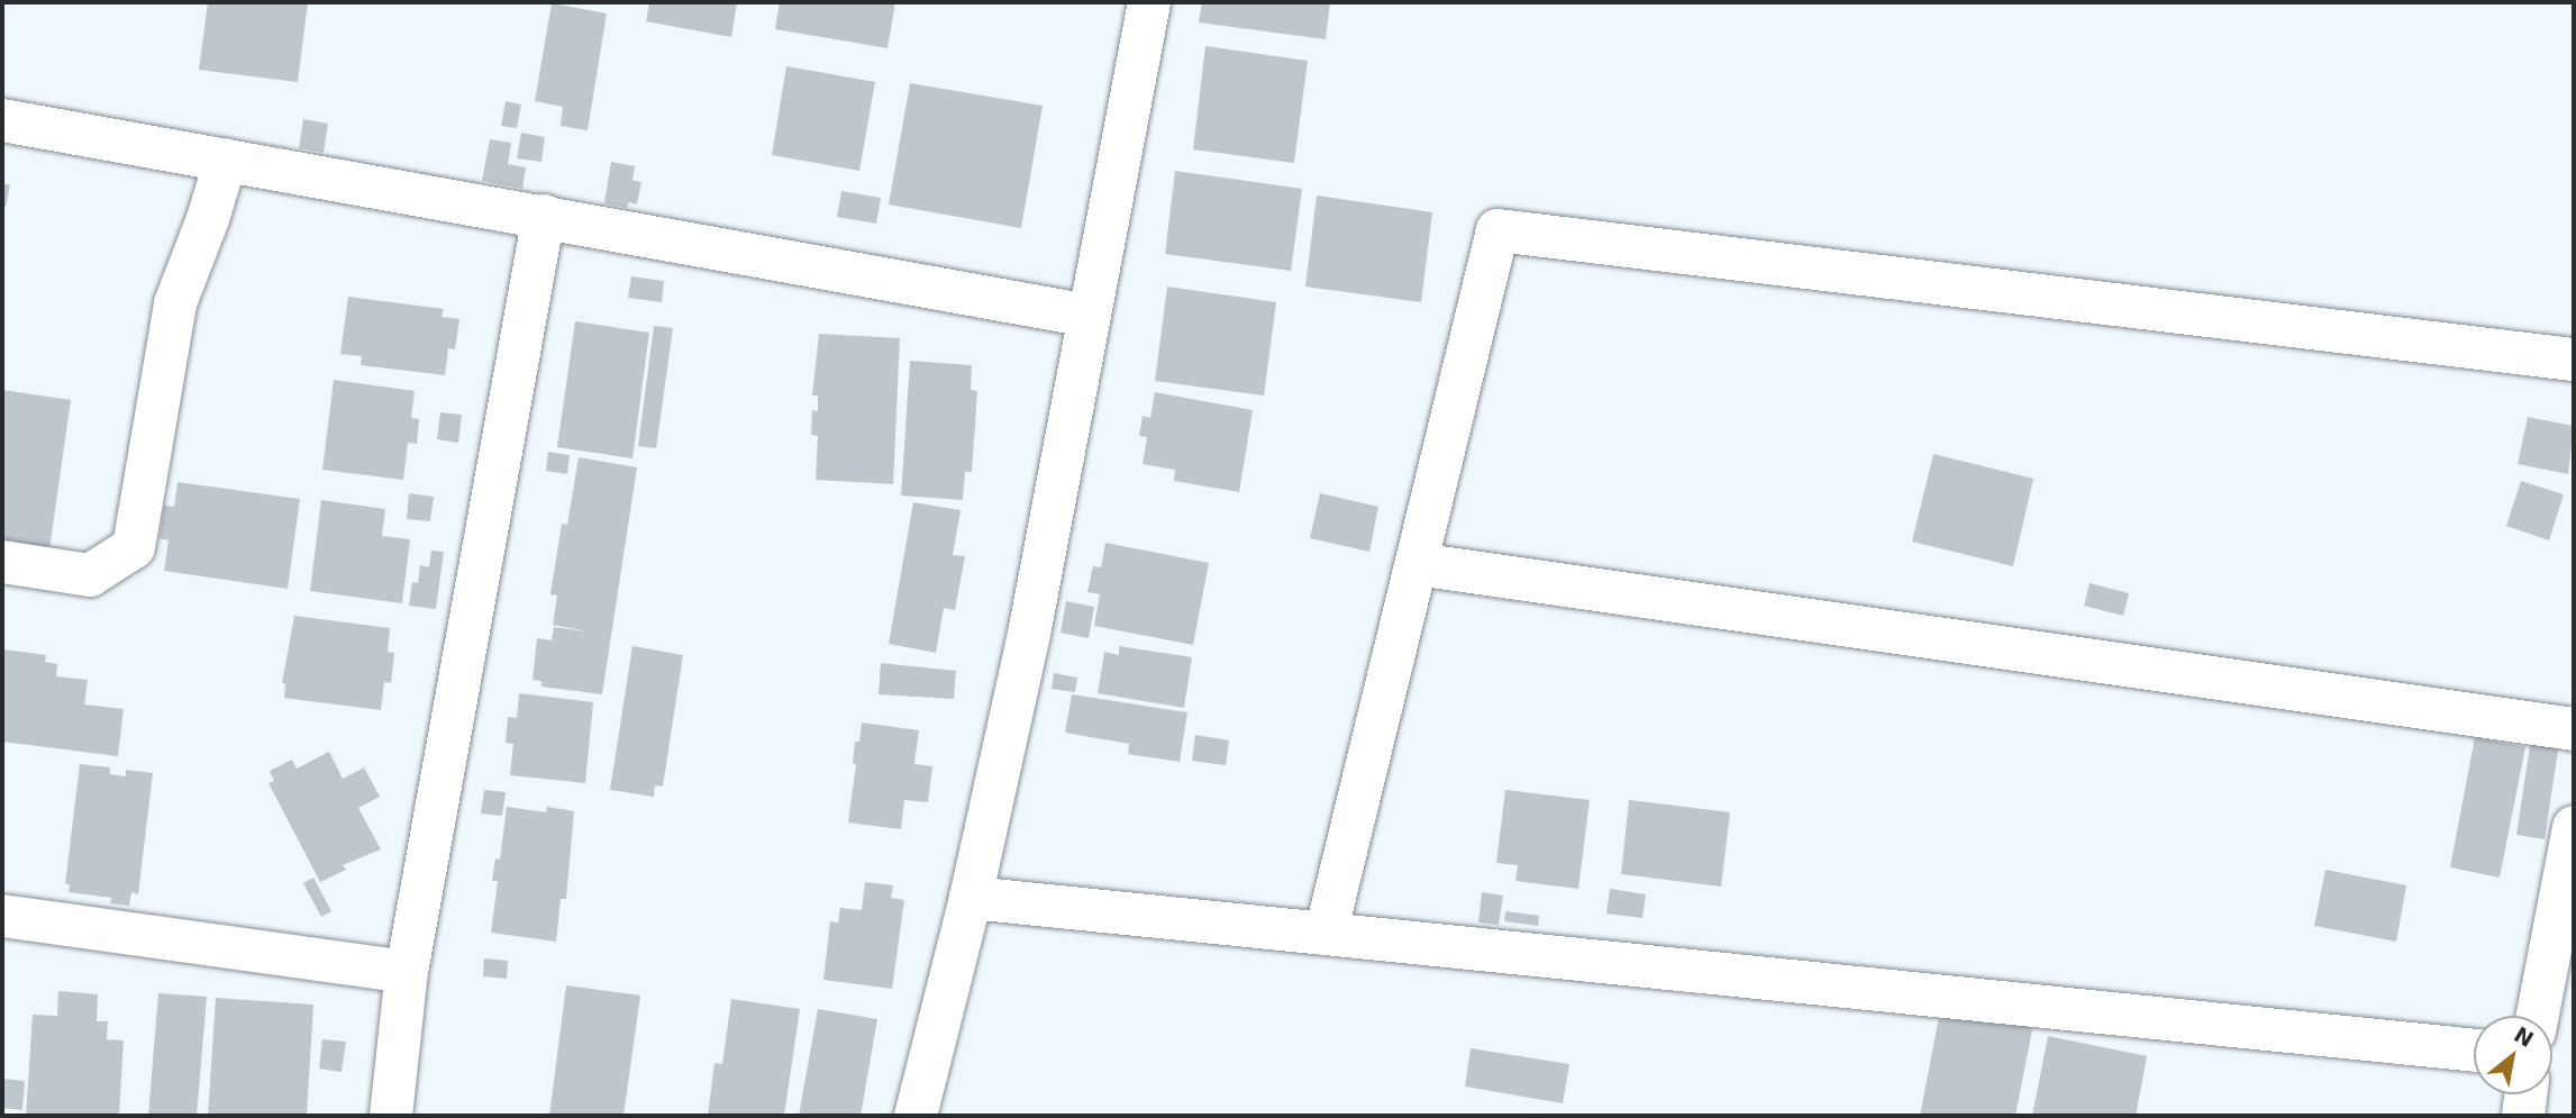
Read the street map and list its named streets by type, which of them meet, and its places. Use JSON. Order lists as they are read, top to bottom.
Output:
{
  "north": "top right"
}
